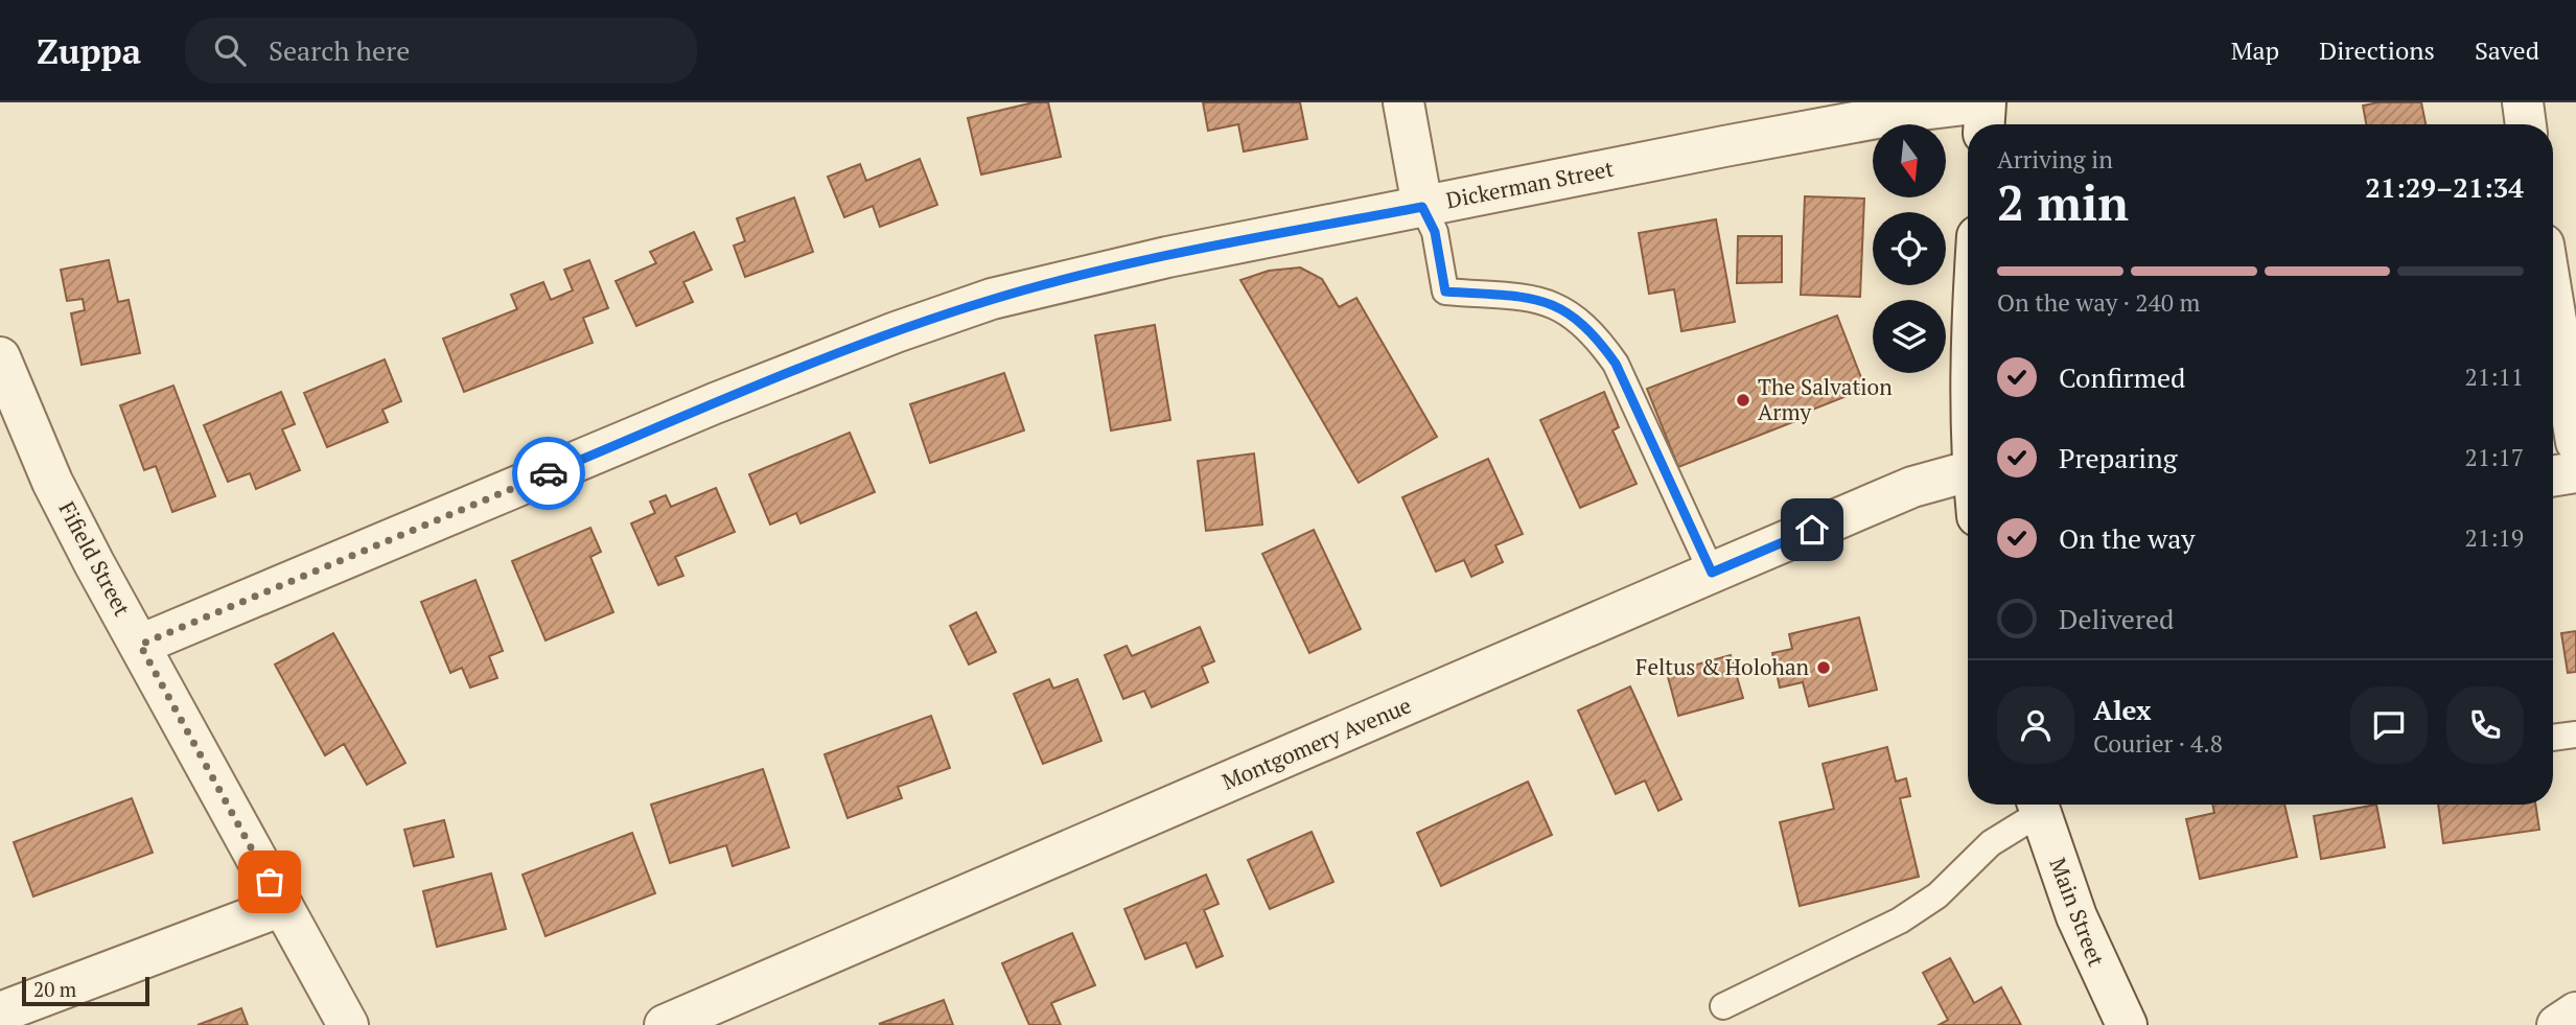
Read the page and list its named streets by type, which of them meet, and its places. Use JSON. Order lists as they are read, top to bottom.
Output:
{
  "streets": {
    "street": [
      "Dickerman Street",
      "Fifield Street",
      "Montgomery Avenue",
      "Main Street"
    ]
  },
  "crossings": [
    ["Dickerman Street", "Fifield Street"]
  ],
  "places": ["The Salvation Army", "Feltus & Holohan"],
  "scale_bar": "20 m",
  "north": "bottom",
  "page": {
    "header": "Zuppa",
    "search": "Search here",
    "nav": ["Map", "Directions", "Saved"],
    "heading": ["2 min", "Arriving in", "21:29–21:34"],
    "panel": ["Alex", "Courier · 4.8"],
    "bar": "On the way · 240 m",
    "list": [
      ["Confirmed", "21:11"],
      ["Preparing", "21:17"],
      ["On the way", "21:19"],
      "Delivered"
    ],
    "scale": "20 m"
  }
}
